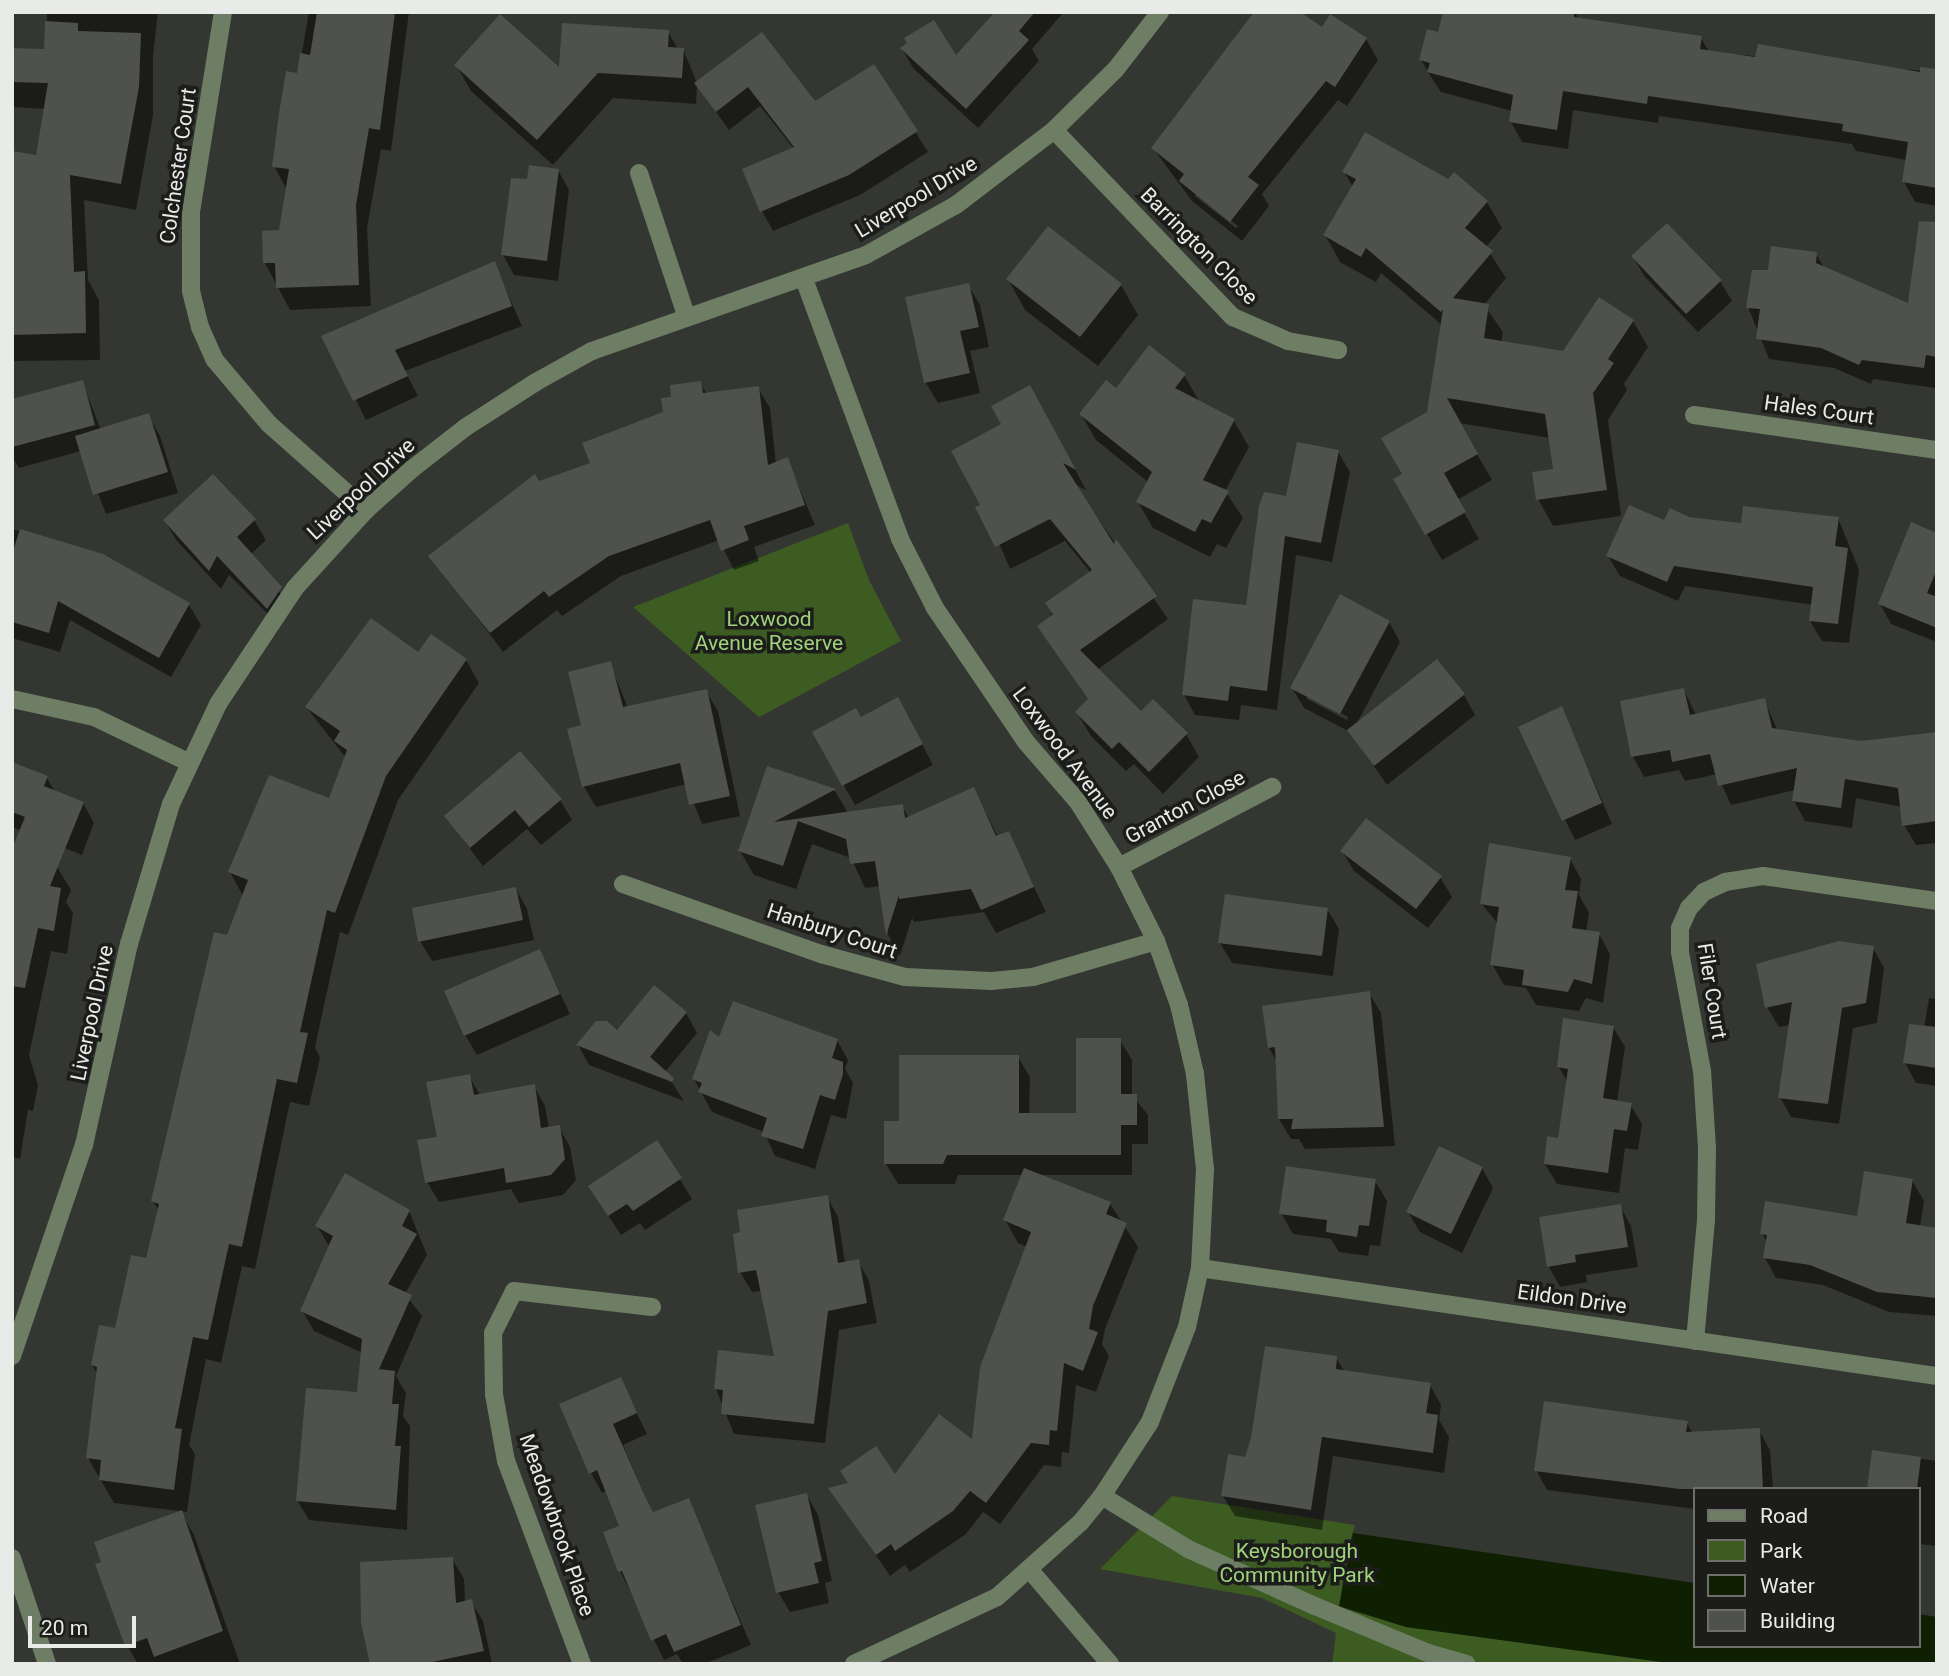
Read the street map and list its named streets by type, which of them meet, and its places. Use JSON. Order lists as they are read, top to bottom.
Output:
{
  "streets": {
    "street": [
      "Colchester Court",
      "Liverpool Drive",
      "Barrington Close",
      "Hales Court",
      "Loxwood Avenue",
      "Granton Close",
      "Hanbury Court",
      "Filer Court",
      "Eildon Drive",
      "Meadowbrook Place"
    ]
  },
  "crossings": [
    ["Colchester Court", "Liverpool Drive"],
    ["Liverpool Drive", "Barrington Close"],
    ["Liverpool Drive", "Loxwood Avenue"],
    ["Loxwood Avenue", "Granton Close"],
    ["Loxwood Avenue", "Hanbury Court"],
    ["Loxwood Avenue", "Eildon Drive"],
    ["Filer Court", "Eildon Drive"]
  ],
  "parks": ["Loxwood Avenue Reserve", "Keysborough Community Park"],
  "legend": [
    "Road",
    "Park",
    "Water",
    "Building"
  ],
  "scale_bar": "20 m"
}
